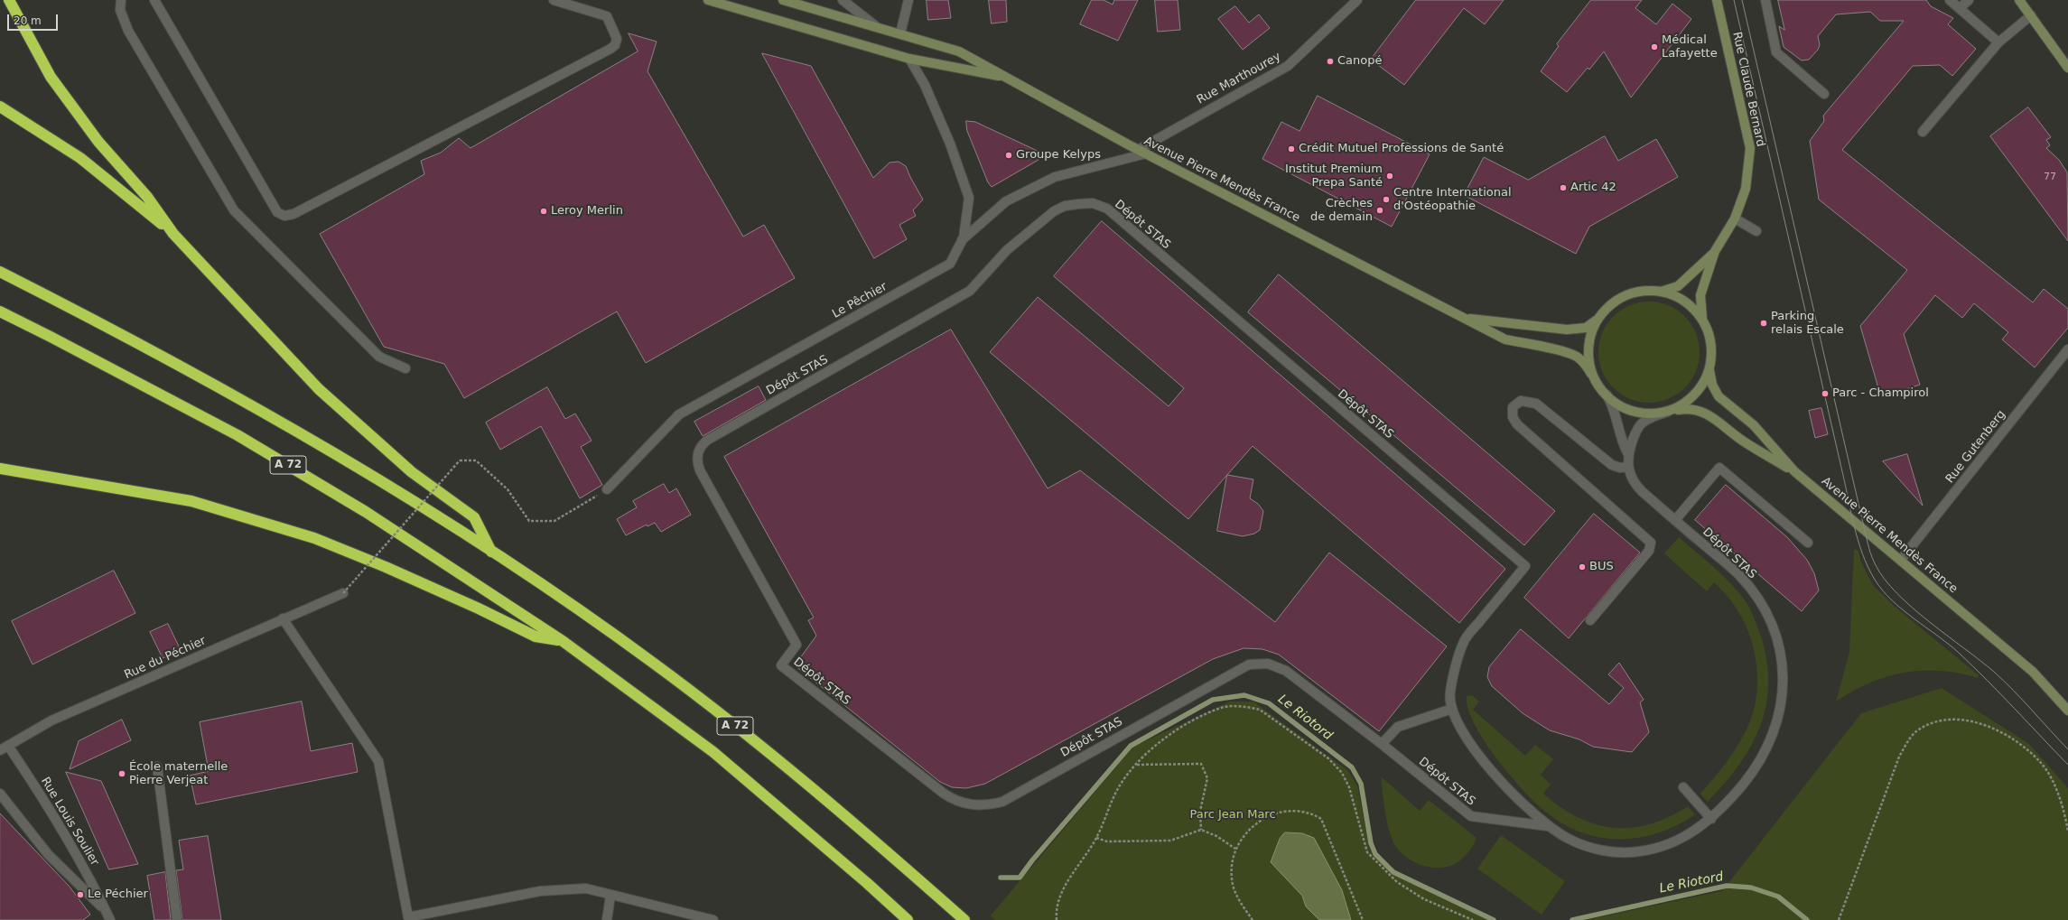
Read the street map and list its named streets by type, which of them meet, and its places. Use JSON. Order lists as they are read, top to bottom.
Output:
{
  "streets": {
    "highway": ["A 72"],
    "main road": ["Rue Claude Bernard", "Avenue Pierre Mendès France"],
    "street": [
      "Rue Marthourey",
      "Dépôt STAS",
      "Le Pêchier",
      "Rue Gutenberg",
      "Rue du Péchier",
      "Rue Louis Soulier"
    ]
  },
  "crossings": [
    ["Rue Marthourey", "Avenue Pierre Mendès France"],
    ["Rue Marthourey", "Le Pêchier"],
    ["Rue Claude Bernard", "Avenue Pierre Mendès France"],
    ["Avenue Pierre Mendès France", "Le Pêchier"],
    ["Avenue Pierre Mendès France", "Rue Gutenberg"],
    ["Rue du Péchier", "Rue Louis Soulier"]
  ],
  "water": ["Le Riotord"],
  "parks": ["Parc Jean Marc"],
  "places": [
    "Médical Lafayette",
    "Canopé",
    "Crédit Mutuel Professions de Santé",
    "Groupe Kelyps",
    "Institut Premium Prepa Santé",
    "Artic 42",
    "Centre International d'Ostéopathie",
    "Crèches de demain",
    "Leroy Merlin",
    "Parking relais Escale",
    "Parc - Champirol",
    "BUS",
    "École maternelle Pierre Verjeat",
    "Le Péchier"
  ],
  "house_numbers": ["77"],
  "scale_bar": "20 m"
}
